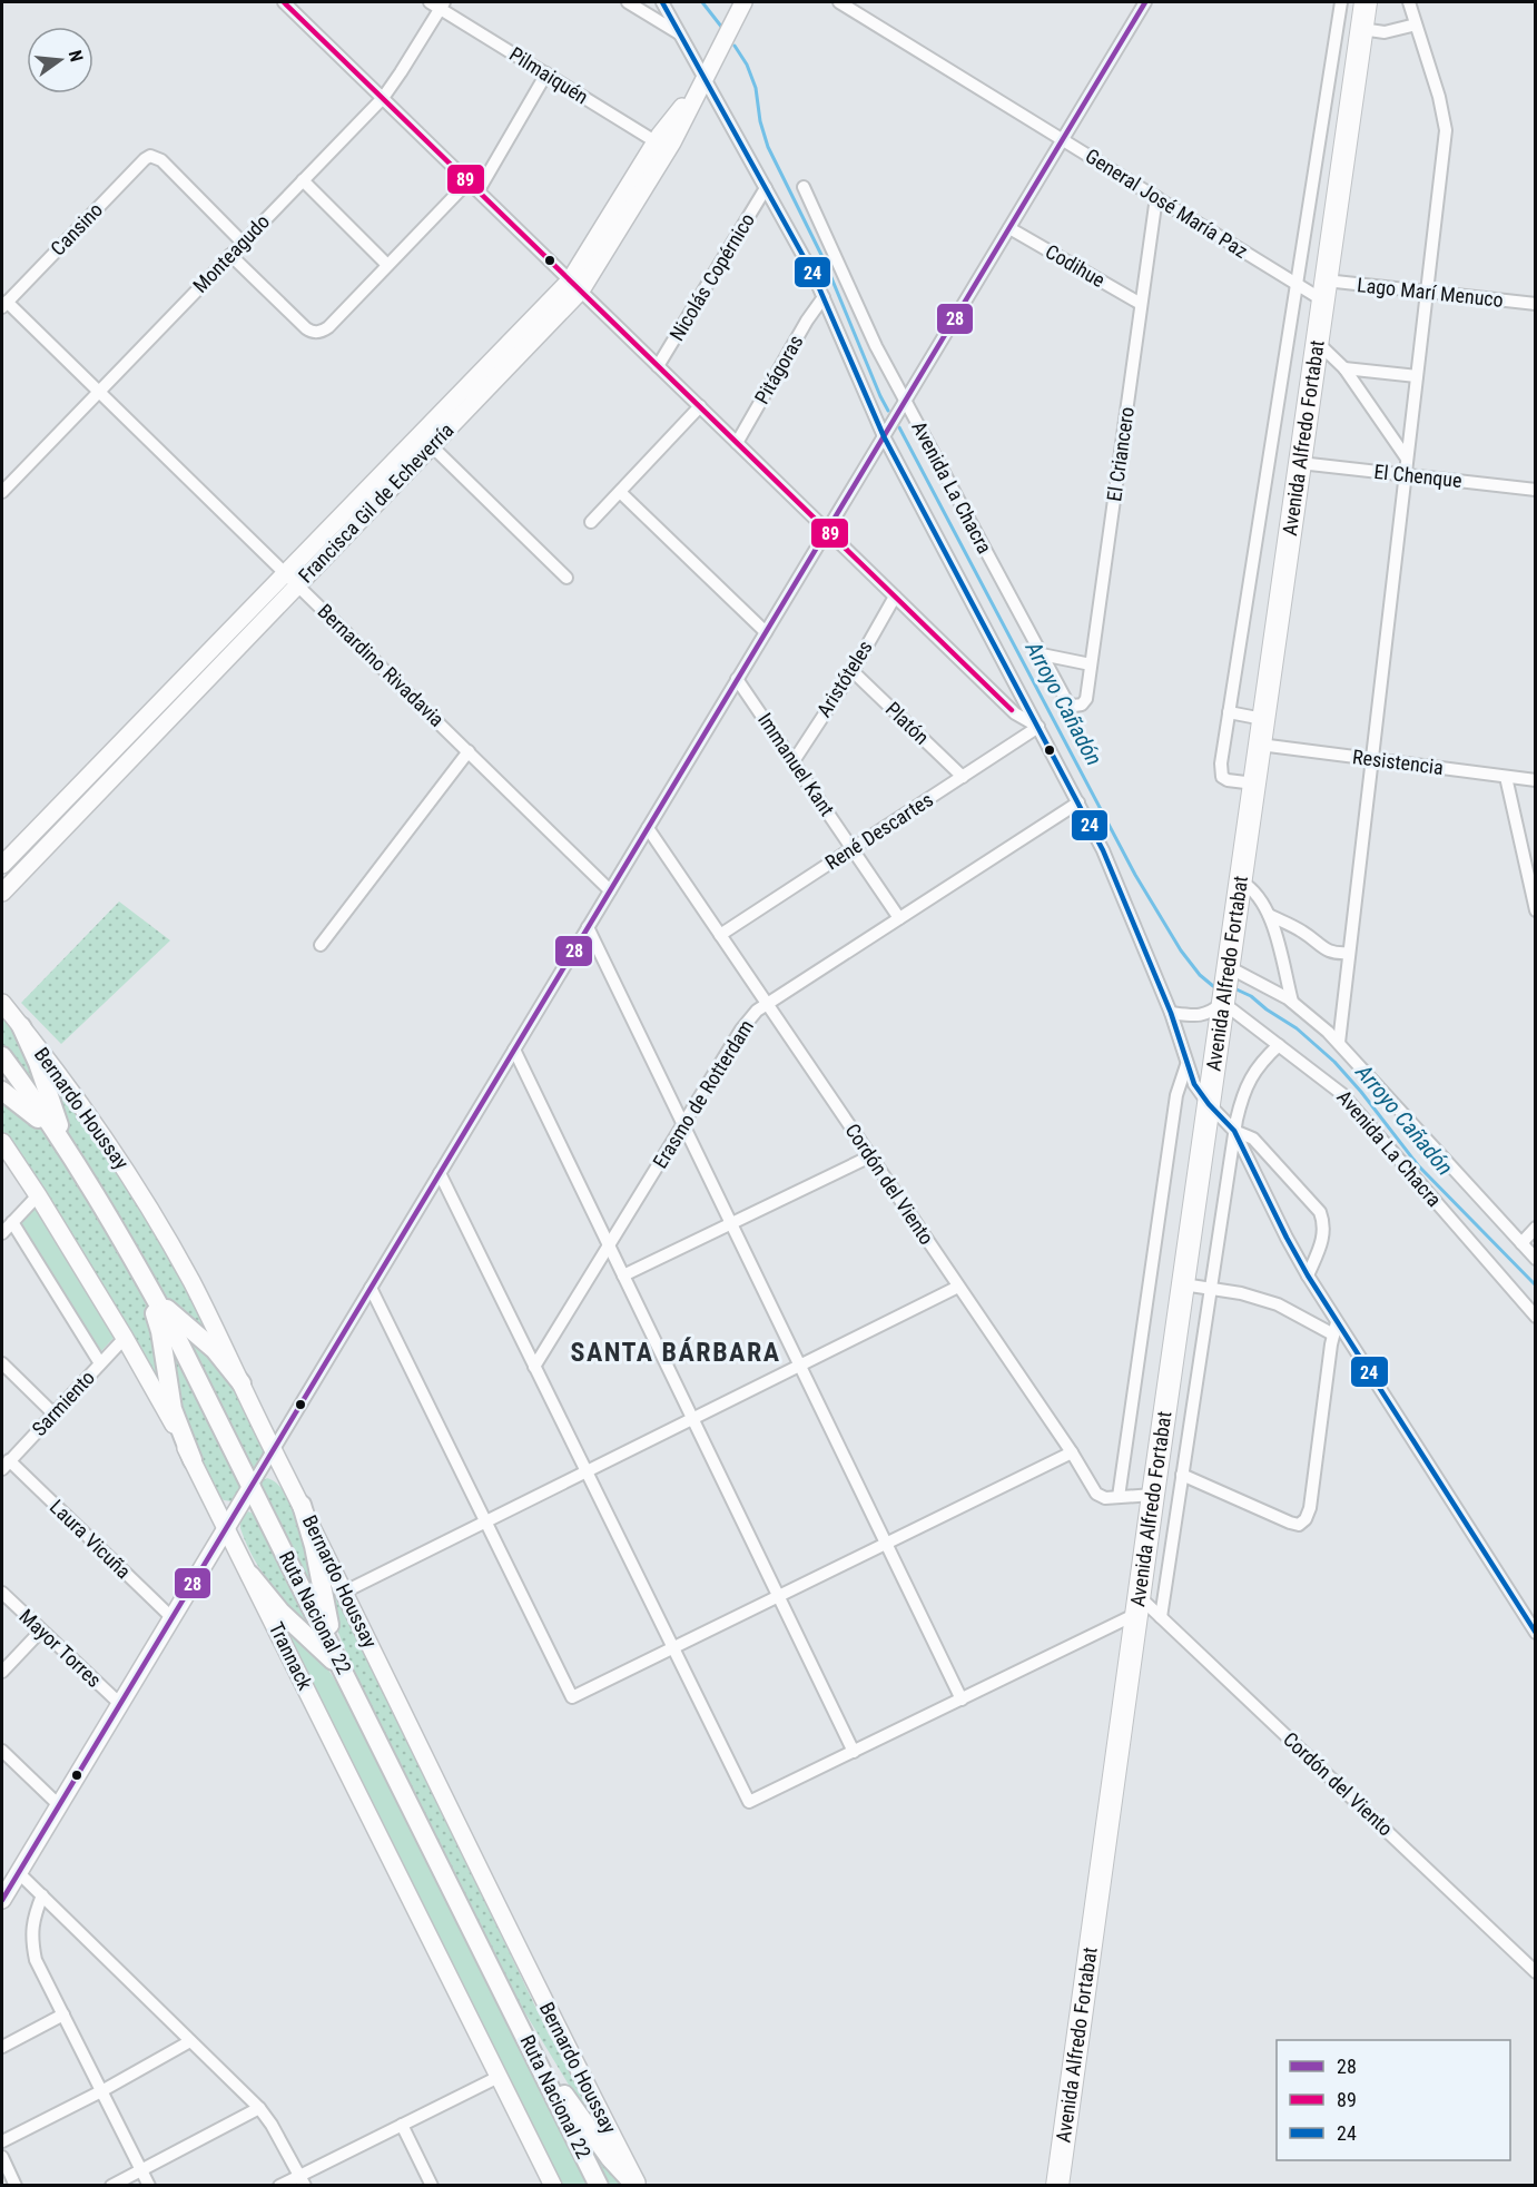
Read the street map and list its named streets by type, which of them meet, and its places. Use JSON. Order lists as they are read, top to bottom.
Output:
{
  "streets": {
    "highway": ["Avenida Alfredo Fortabat"],
    "main road": ["Ruta Nacional 22"],
    "street": [
      "Pilmaiquén",
      "General José María Paz",
      "Cansino",
      "Monteagudo",
      "Codihue",
      "Nicolás Copérnico",
      "Lago Marí Menuco",
      "Pitágoras",
      "El Criancero",
      "El Chenque",
      "Avenida La Chacra",
      "Francisca Gil de Echeverría",
      "Bernardino Rivadavia",
      "Aristóteles",
      "Platón",
      "Resistencia",
      "Immanuel Kant",
      "René Descartes",
      "Erasmo de Rotterdam",
      "Bernardo Houssay",
      "Cordón del Viento",
      "Sarmiento",
      "Laura Vicuña",
      "Mayor Torres",
      "Trannack"
    ]
  },
  "crossings": [
    ["Pilmaiquén", "Monteagudo"],
    ["Pilmaiquén", "Francisca Gil de Echeverría"],
    ["General José María Paz", "Lago Marí Menuco"],
    ["General José María Paz", "Avenida Alfredo Fortabat"],
    ["General José María Paz", "El Criancero"],
    ["Cansino", "Monteagudo"],
    ["Cansino", "Bernardino Rivadavia"],
    ["Monteagudo", "Bernardino Rivadavia"],
    ["Codihue", "El Criancero"],
    ["Nicolás Copérnico", "Avenida La Chacra"],
    ["Lago Marí Menuco", "Avenida Alfredo Fortabat"],
    ["Pitágoras", "Avenida La Chacra"],
    ["Avenida Alfredo Fortabat", "El Chenque"],
    ["Avenida Alfredo Fortabat", "Avenida La Chacra"],
    ["Avenida Alfredo Fortabat", "Resistencia"],
    ["Avenida Alfredo Fortabat", "Cordón del Viento"],
    ["El Criancero", "Avenida La Chacra"],
    ["Avenida La Chacra", "Francisca Gil de Echeverría"],
    ["Avenida La Chacra", "René Descartes"],
    ["Avenida La Chacra", "Erasmo de Rotterdam"],
    ["Francisca Gil de Echeverría", "Bernardino Rivadavia"],
    ["Aristóteles", "Platón"],
    ["Aristóteles", "Immanuel Kant"],
    ["Platón", "René Descartes"],
    ["Immanuel Kant", "René Descartes"],
    ["Immanuel Kant", "Erasmo de Rotterdam"],
    ["René Descartes", "Cordón del Viento"],
    ["Erasmo de Rotterdam", "Cordón del Viento"],
    ["Sarmiento", "Laura Vicuña"],
    ["Sarmiento", "Trannack"]
  ],
  "districts": ["SANTA BÁRBARA"],
  "water": ["Arroyo Cañadón"],
  "lines": ["transit line 28", "transit line 89", "transit line 24"],
  "legend": ["28", "89", "24"],
  "north": "right"
}
